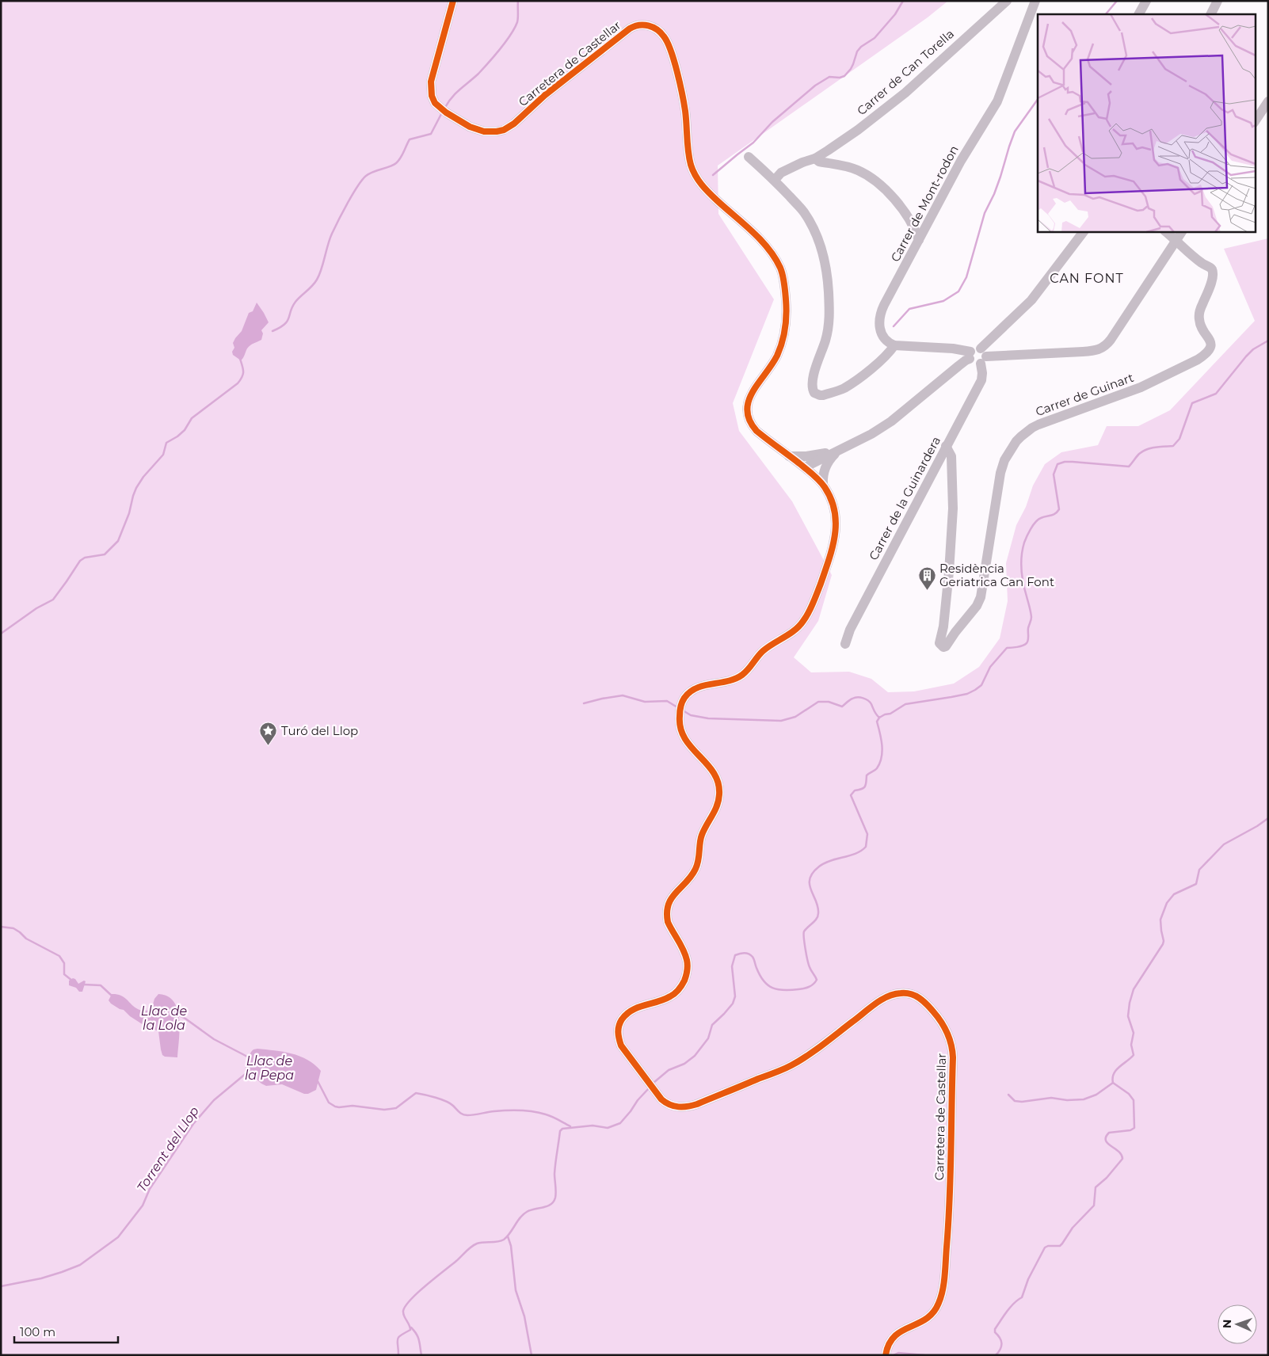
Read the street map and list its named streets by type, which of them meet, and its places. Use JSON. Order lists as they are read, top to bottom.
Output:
{
  "streets": {
    "street": [
      "Carretera de Castellar",
      "Carrer de Can Torella",
      "Carrer de Mont-rodon",
      "Carrer de Guinart",
      "Carrer de la Guinardera"
    ]
  },
  "crossings": [
    ["Carrer de Guinart", "Carrer de la Guinardera"]
  ],
  "districts": ["CAN FONT"],
  "water": ["Llac de la Lola", "Llac de la Pepa", "Torrent del Llop"],
  "places": {
    "building": ["Residència Geriatrica Can Font"],
    "place": ["Turó del Llop"]
  },
  "scale_bar": "100 m",
  "north": "left"
}
